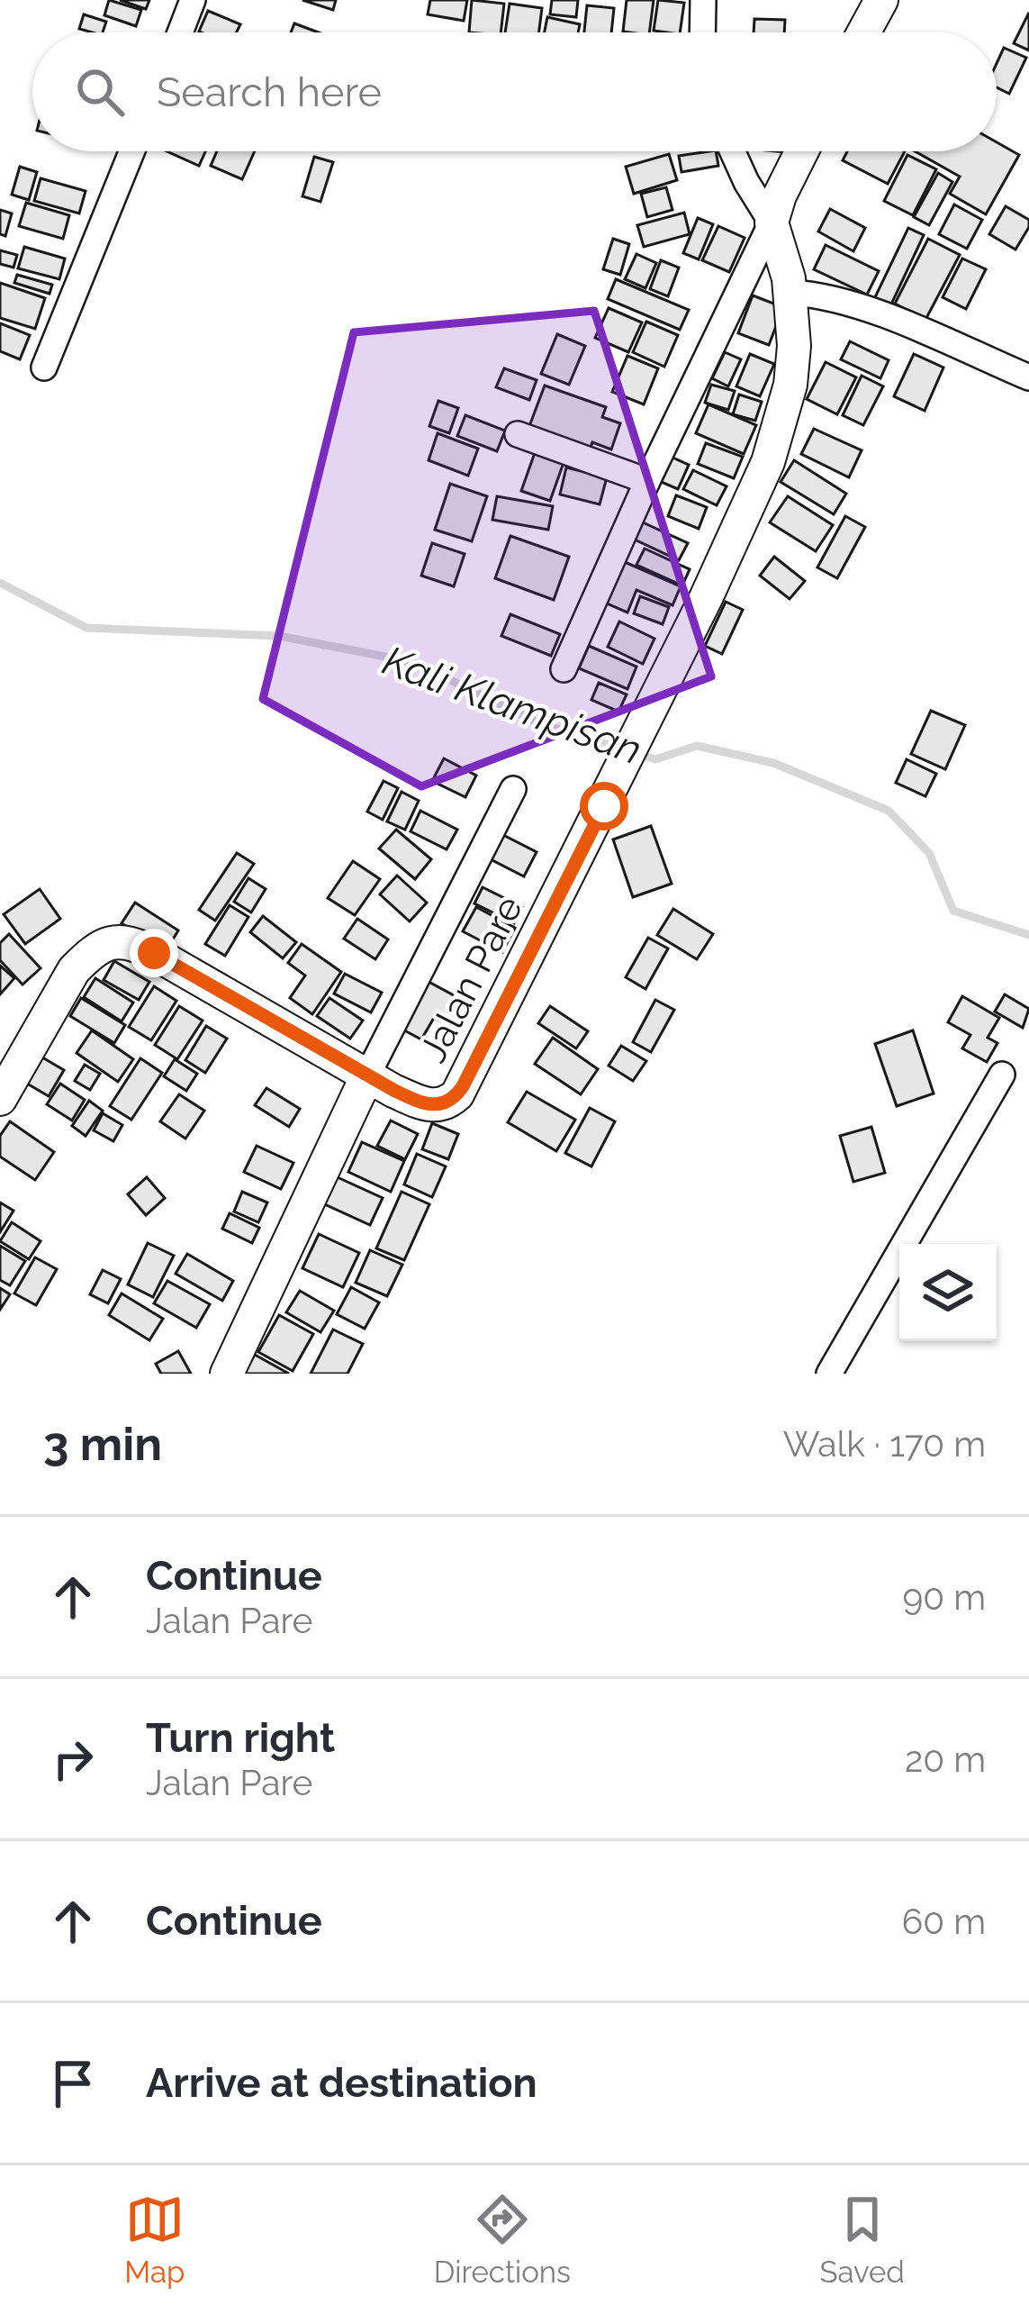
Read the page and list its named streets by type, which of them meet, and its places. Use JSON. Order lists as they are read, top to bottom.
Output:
{
  "streets": {
    "street": ["Jalan Pare"]
  },
  "water": ["Kali Klampisan"],
  "page": {
    "search": "Search here",
    "heading": ["3 min", "Walk · 170 m"],
    "list": [
      ["Continue", "Jalan Pare", "90 m"],
      ["Turn right", "Jalan Pare", "20 m"],
      ["Continue", "60 m"],
      "Arrive at destination"
    ],
    "nav": ["Map", "Directions", "Saved"]
  }
}
